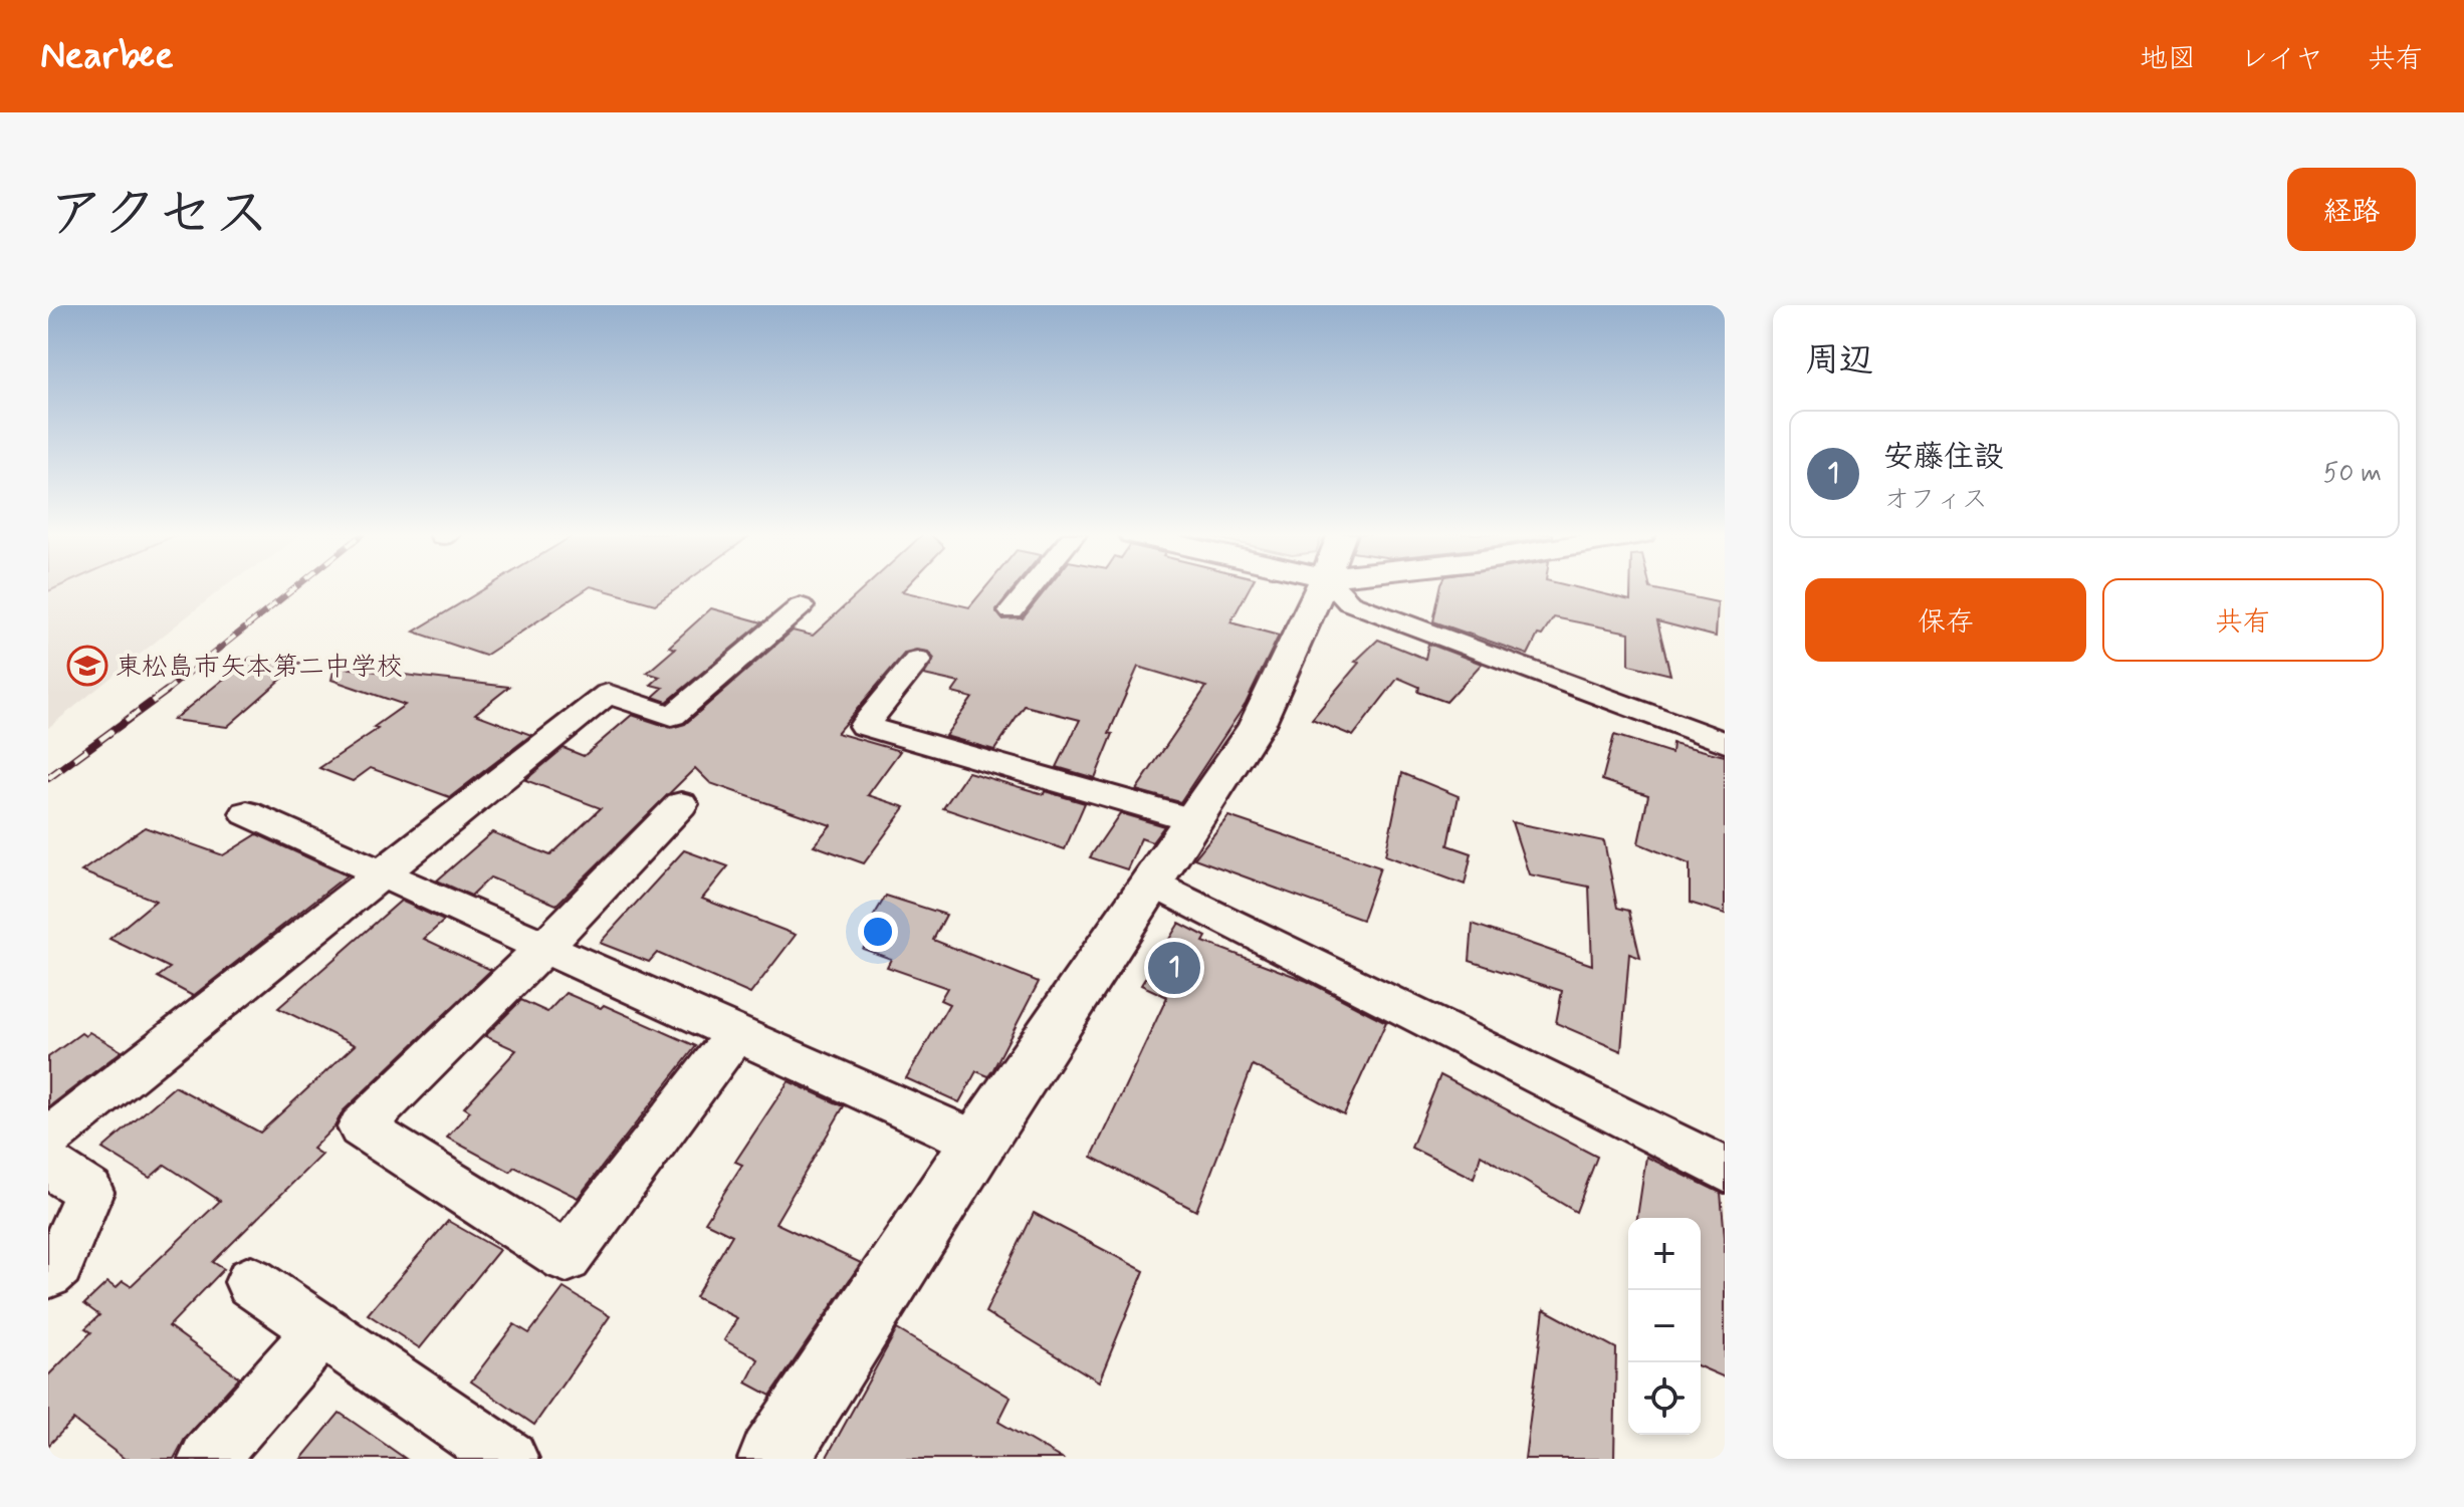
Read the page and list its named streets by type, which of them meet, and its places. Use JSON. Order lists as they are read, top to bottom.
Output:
{
  "places": {
    "school or university": ["東松島市矢本第二中学校"]
  },
  "page": {
    "header": "Nearbee",
    "nav": ["地図", "レイヤ", "共有"],
    "title": "アクセス",
    "buttons": [
      "経路",
      ["保存", "共有"]
    ],
    "heading": "周辺",
    "list": [
      {
        "mark": "1",
        "name": "安藤住設",
        "note": "オフィス",
        "value": "50 m"
      }
    ],
    "pins": "1",
    "map_buttons": ["+", "−"]
  }
}
